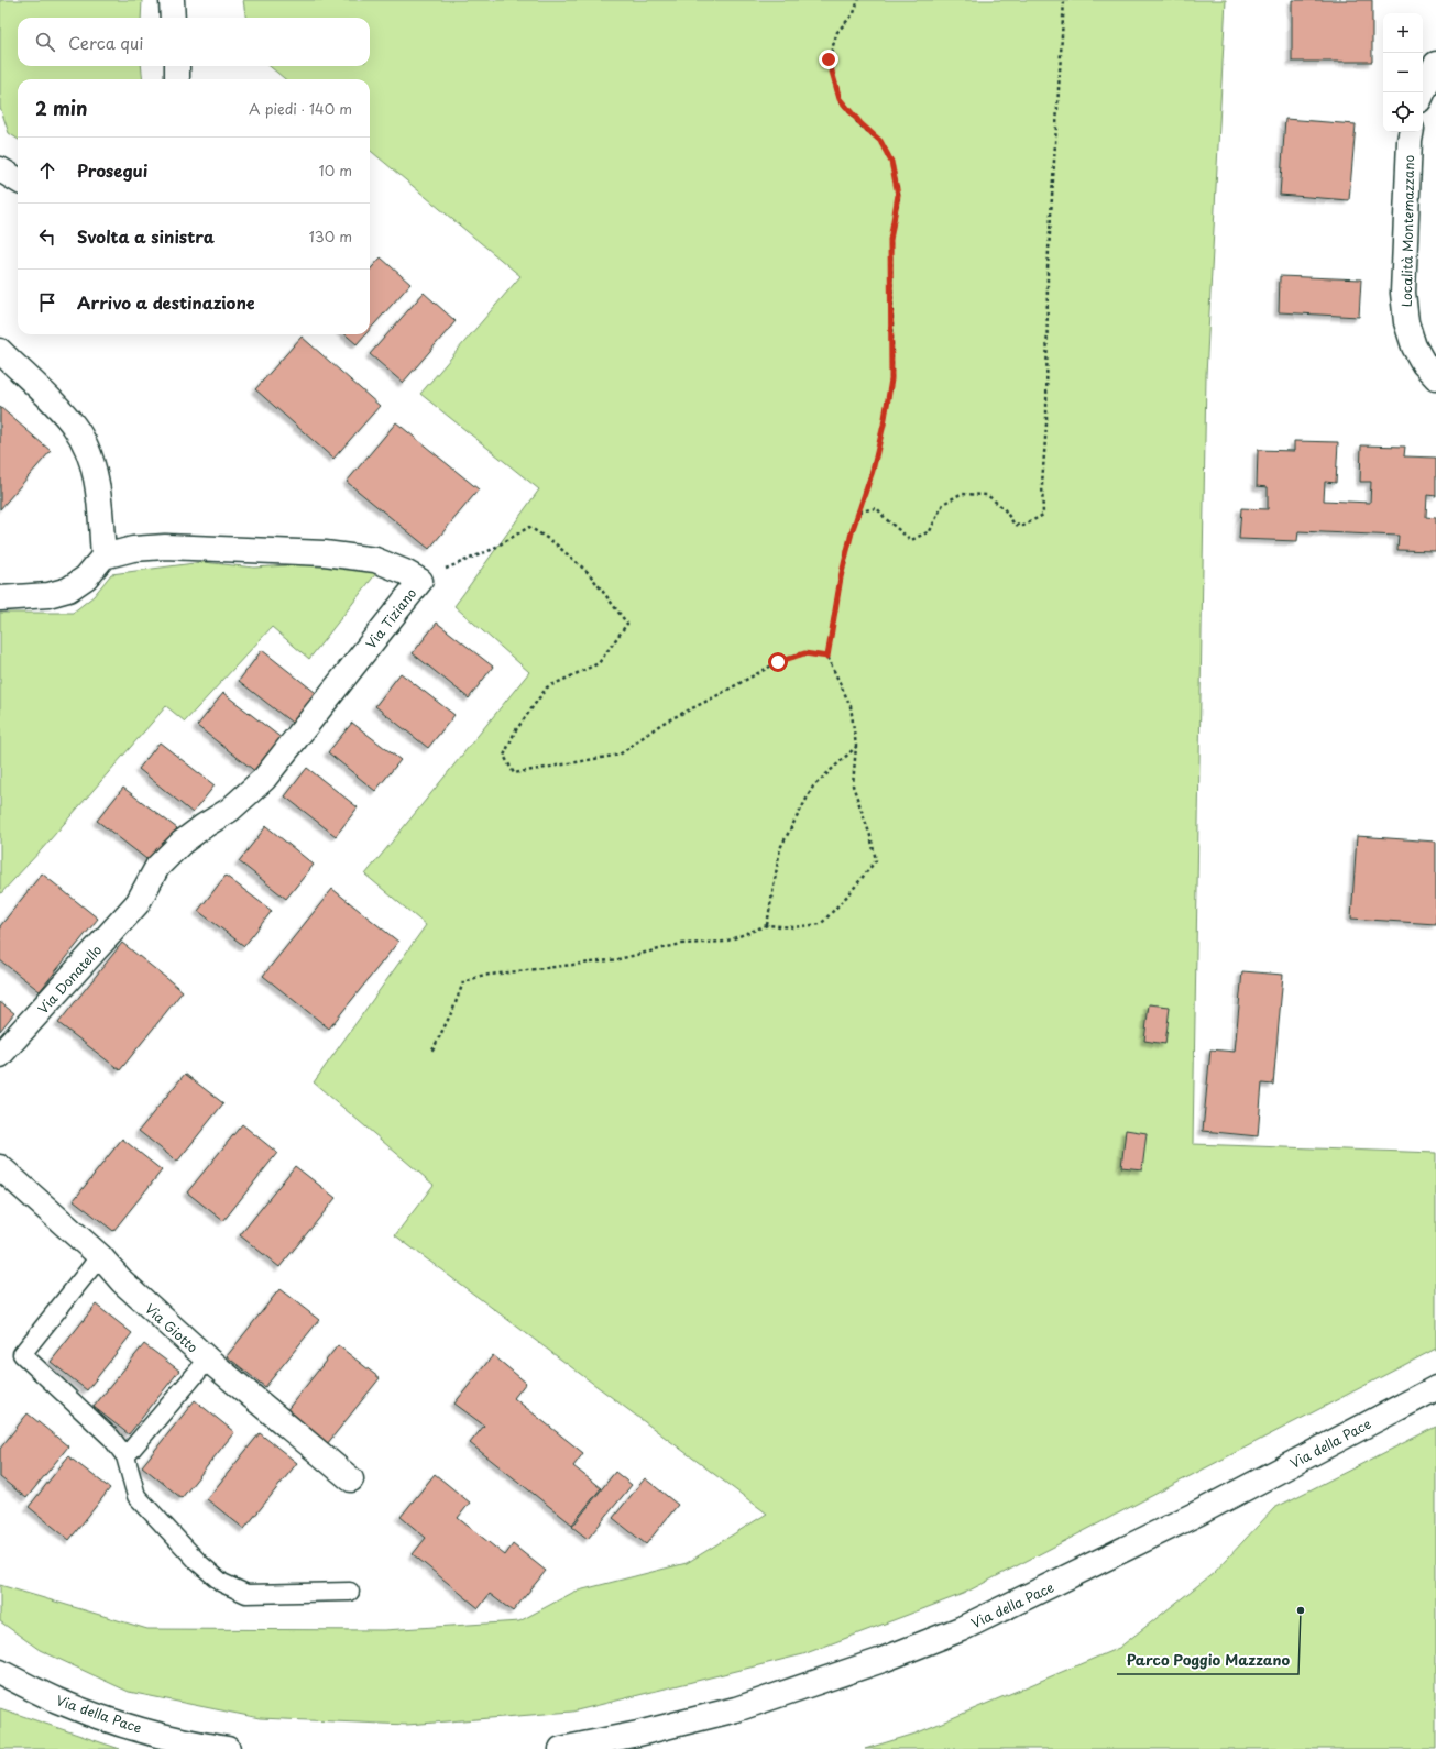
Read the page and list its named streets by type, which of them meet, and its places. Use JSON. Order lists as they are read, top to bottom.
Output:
{
  "streets": {
    "street": [
      "Località Montemazzano",
      "Via Tiziano",
      "Via Donatello",
      "Via Giotto",
      "Via della Pace"
    ]
  },
  "crossings": [
    ["Via Tiziano", "Via Donatello"]
  ],
  "places": ["Parco Poggio Mazzano"],
  "page": {
    "map_buttons": ["+", "−"],
    "search": "Cerca qui",
    "heading": ["2 min", "A piedi · 140 m"],
    "list": [
      ["Prosegui", "10 m"],
      ["Svolta a sinistra", "130 m"],
      "Arrivo a destinazione"
    ]
  }
}
